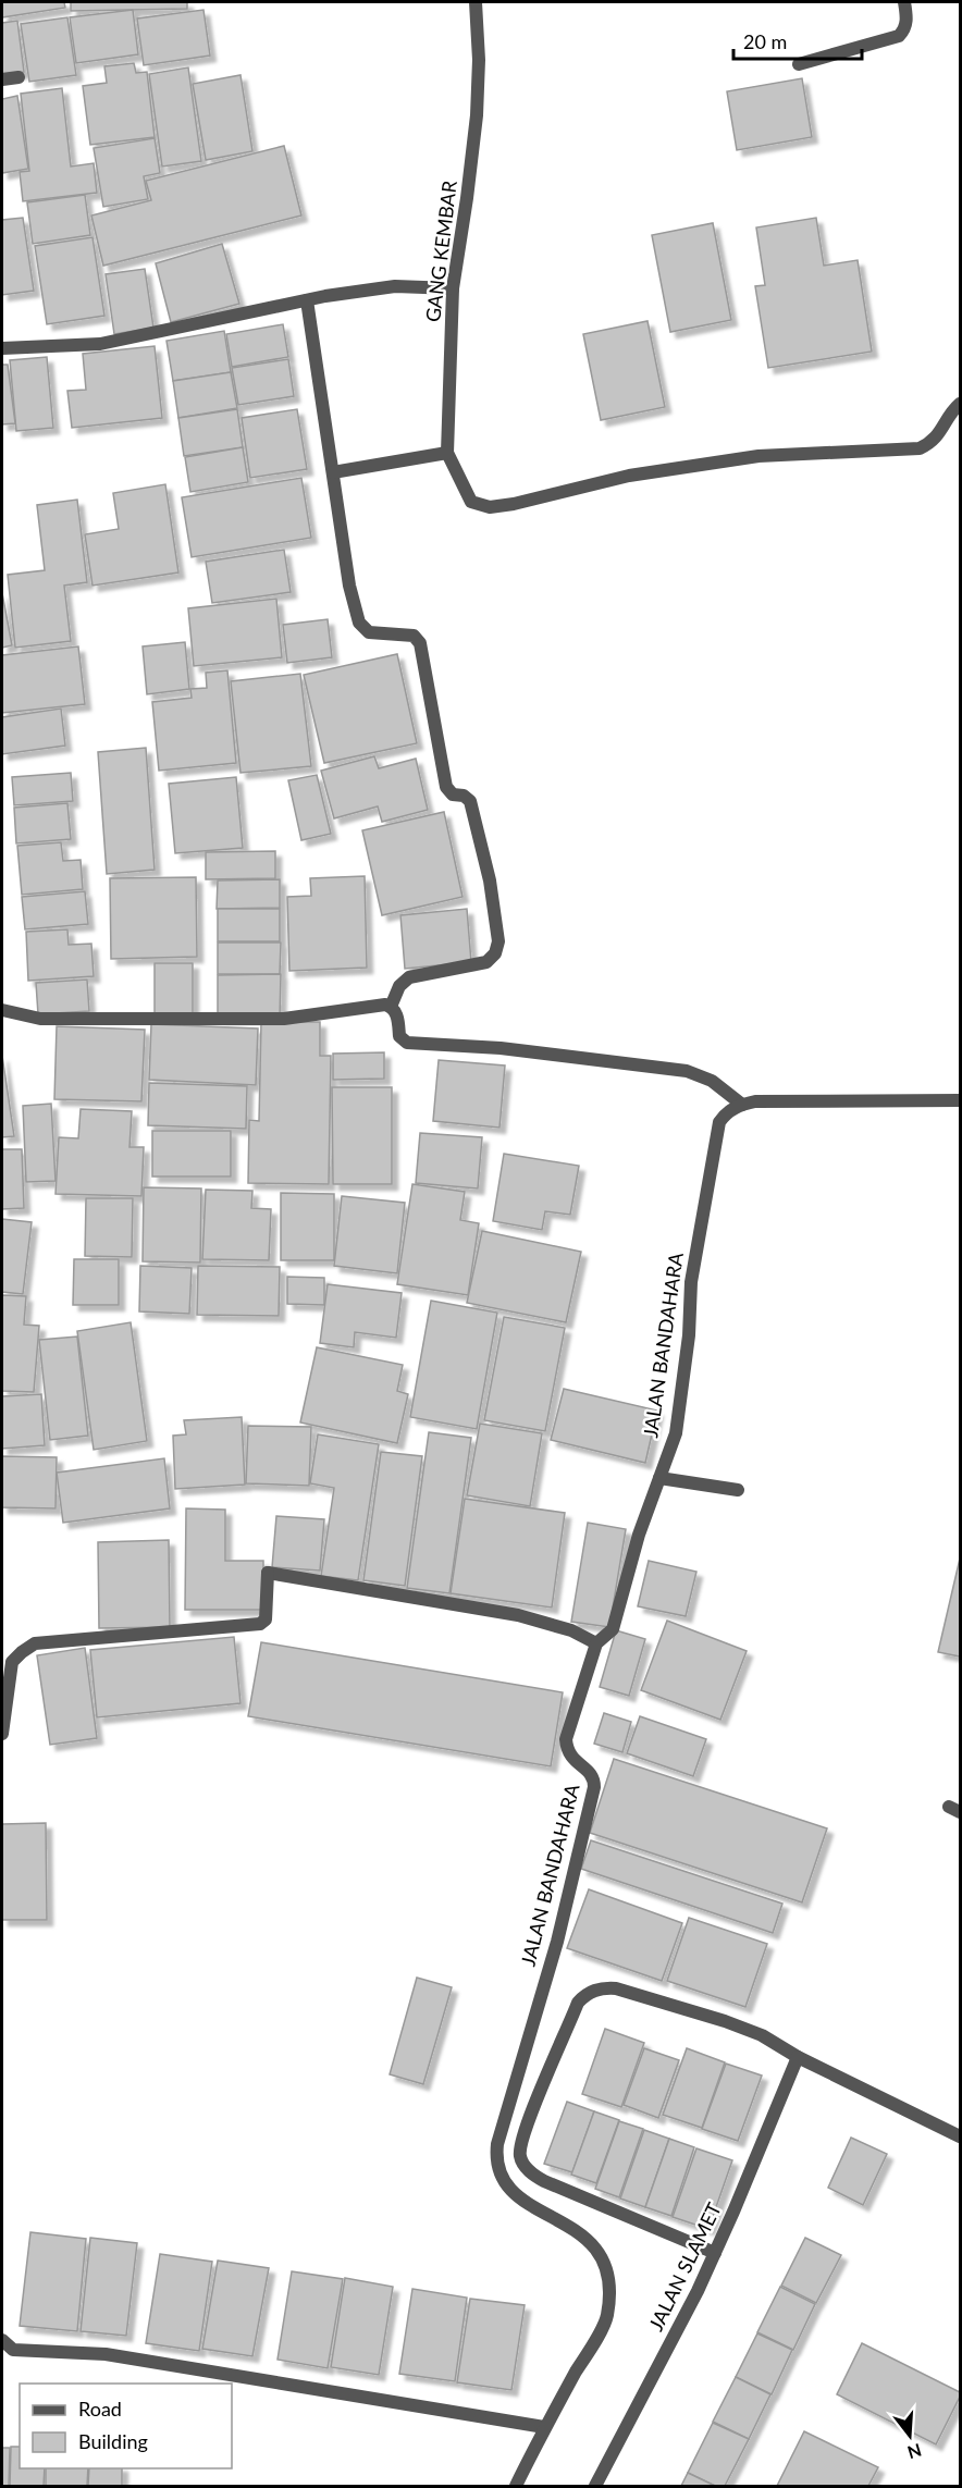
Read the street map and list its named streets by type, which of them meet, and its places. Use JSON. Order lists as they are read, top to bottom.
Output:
{
  "streets": {
    "street": ["GANG KEMBAR", "JALAN BANDAHARA", "JALAN SLAMET"]
  },
  "legend": ["Road", "Building"],
  "scale_bar": "20 m",
  "north": "bottom"
}
